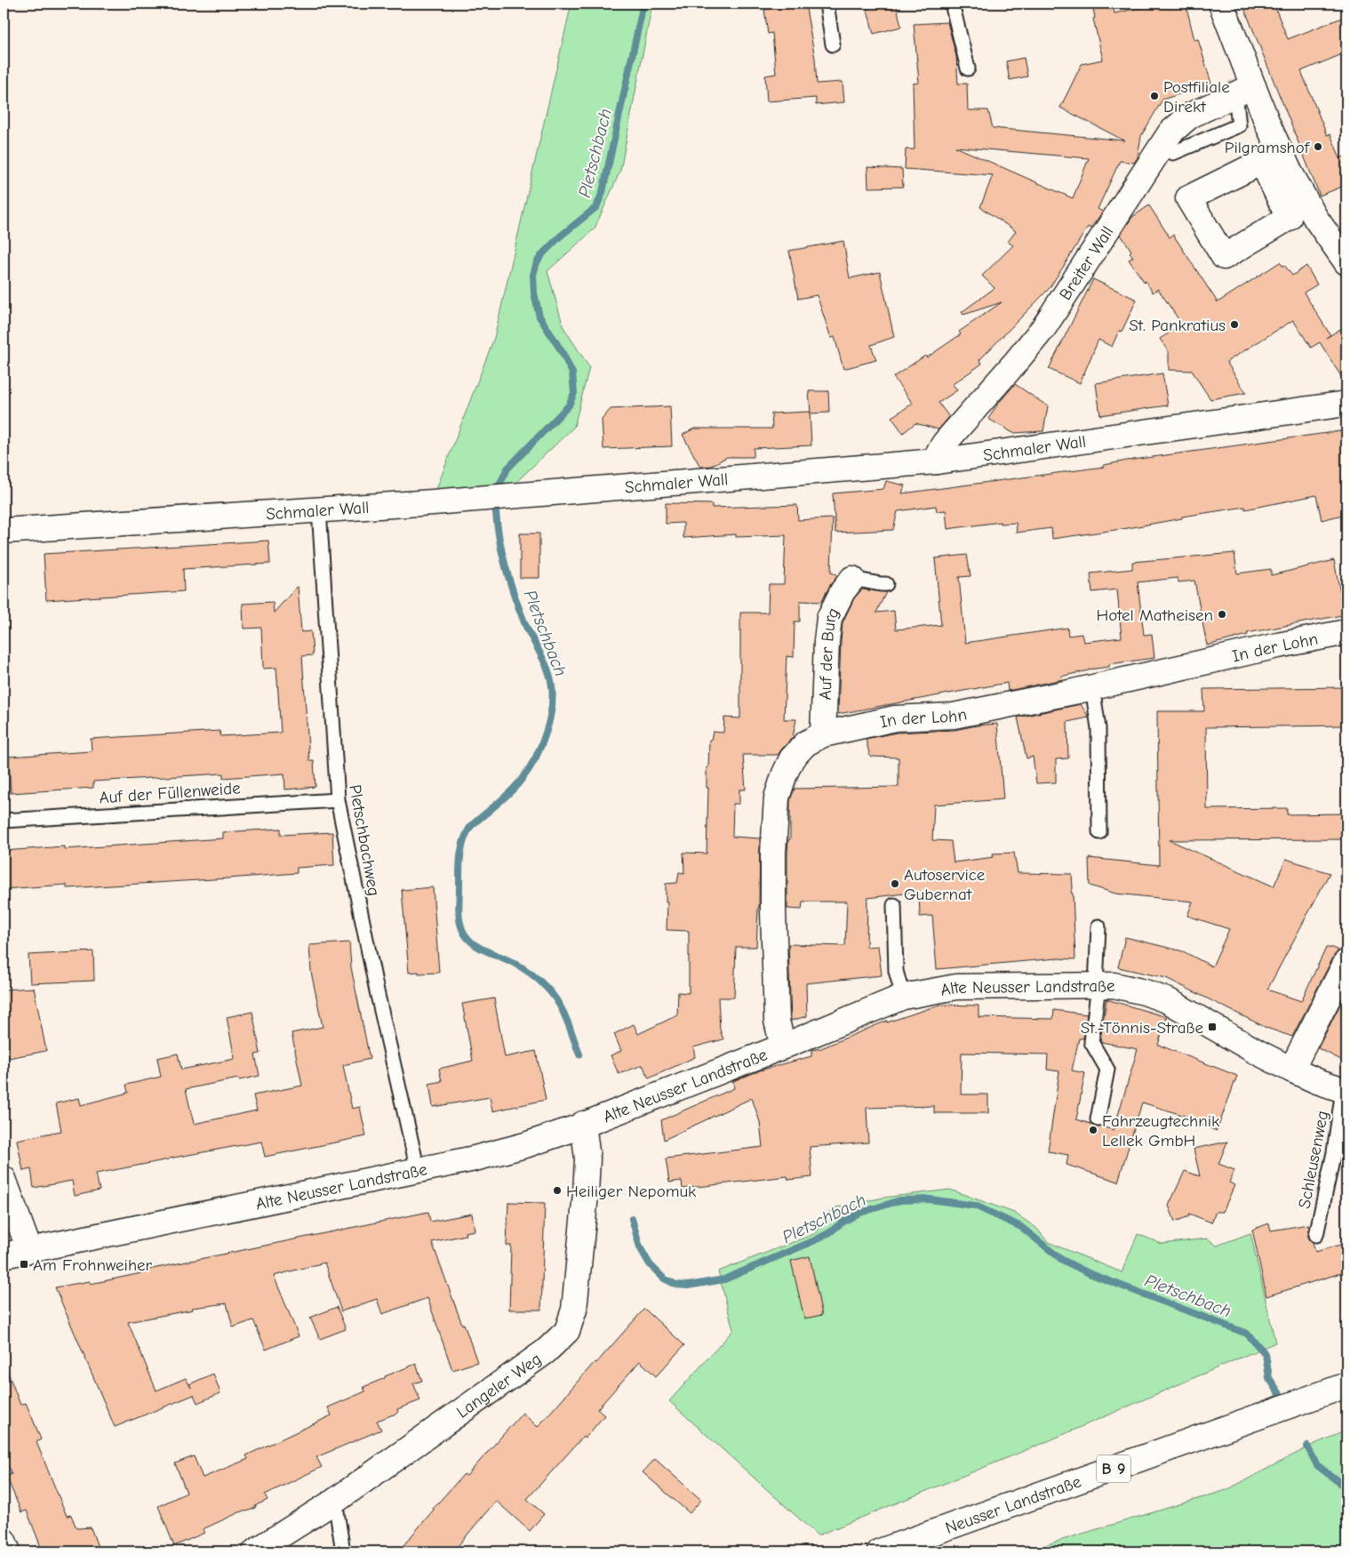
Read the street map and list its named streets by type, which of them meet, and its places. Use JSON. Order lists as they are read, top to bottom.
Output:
{
  "streets": {
    "street": [
      "Breiter Wall",
      "Schmaler Wall",
      "In der Lohn",
      "Auf der Burg",
      "Alte Neusser Landstraße",
      "Langeler Weg",
      "B 9",
      "Neusser Landstraße"
    ],
    "lane": ["Auf der Füllenweide", "Pletschbachweg", "Schleusenweg"]
  },
  "crossings": [
    ["Breiter Wall", "Schmaler Wall"],
    ["Schmaler Wall", "Pletschbachweg"],
    ["In der Lohn", "Auf der Burg"],
    ["In der Lohn", "Alte Neusser Landstraße"],
    ["Auf der Füllenweide", "Pletschbachweg"],
    ["Pletschbachweg", "Alte Neusser Landstraße"],
    ["Alte Neusser Landstraße", "Schleusenweg"],
    ["Alte Neusser Landstraße", "Langeler Weg"]
  ],
  "water": ["Pletschbach"],
  "places": {
    "other": [
      "Postfiliale Direkt",
      "Pilgramshof",
      "St. Pankratius",
      "Hotel Matheisen",
      "Autoservice Gubernat",
      "Fahrzeugtechnik Lellek GmbH",
      "Heiliger Nepomuk"
    ],
    "transit": ["St.-Tönnis-Straße", "Am Frohnweiher"]
  }
}
